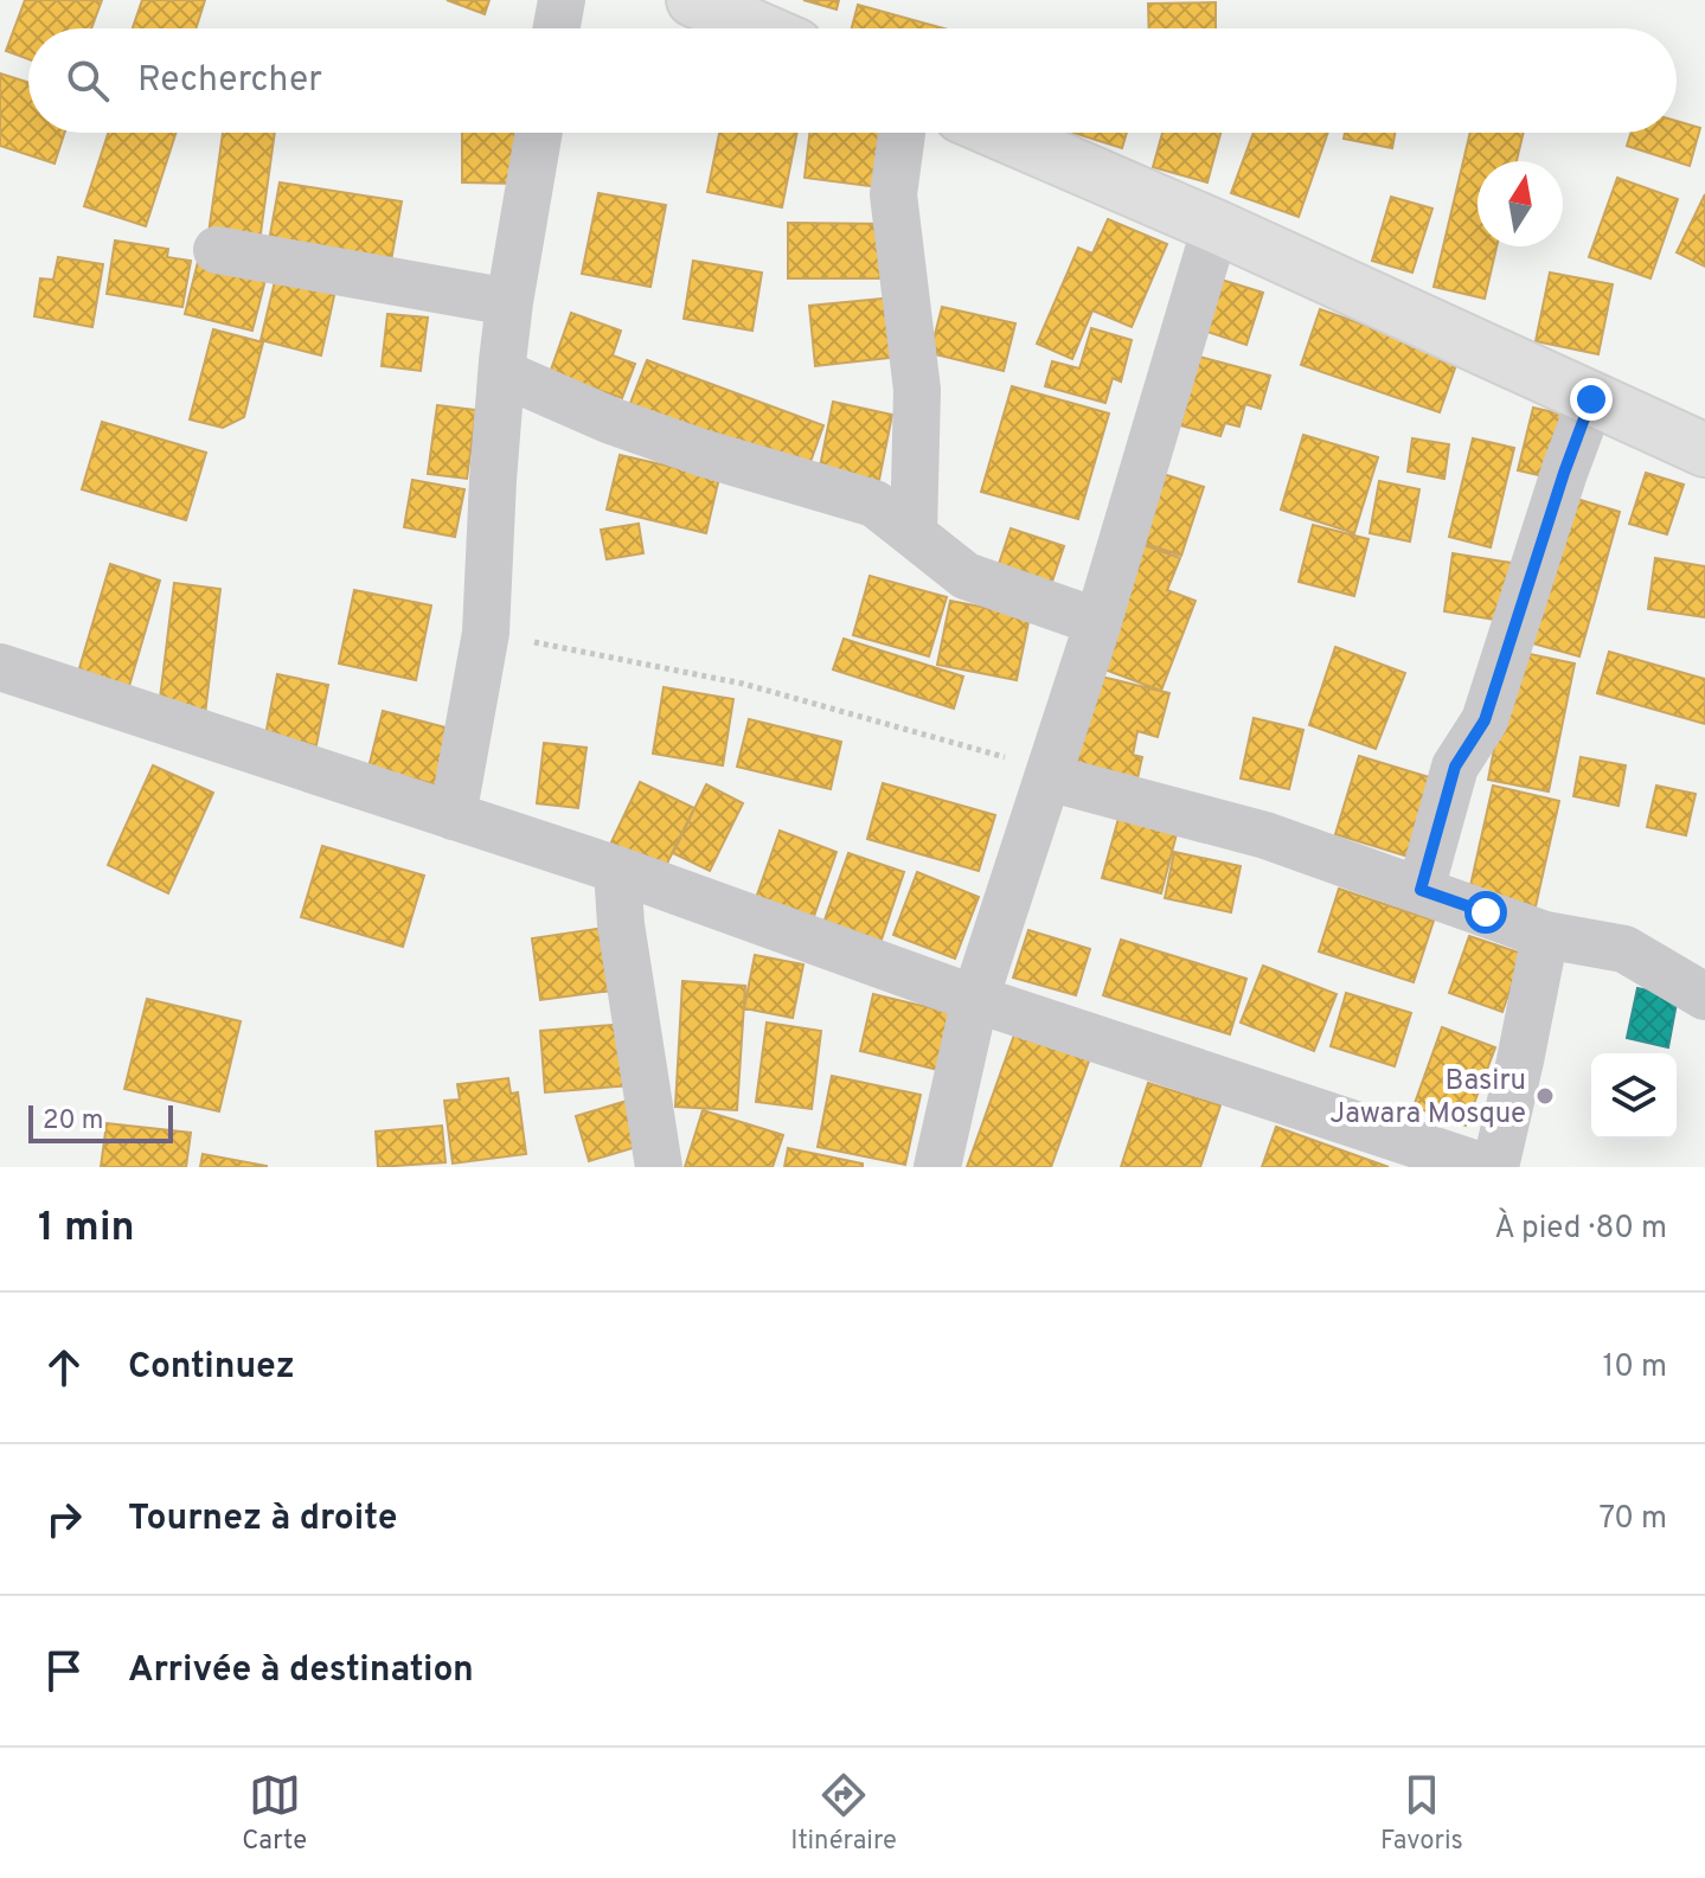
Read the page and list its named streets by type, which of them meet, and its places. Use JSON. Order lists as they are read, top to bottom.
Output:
{
  "places": ["Basiru Jawara Mosque"],
  "scale_bar": "20 m",
  "north": "top",
  "page": {
    "search": "Rechercher",
    "scale": "20 m",
    "heading": ["1 min", "À pied · 80 m"],
    "list": [
      ["Continuez", "10 m"],
      ["Tournez à droite", "70 m"],
      "Arrivée à destination"
    ],
    "nav": ["Carte", "Itinéraire", "Favoris"]
  }
}
